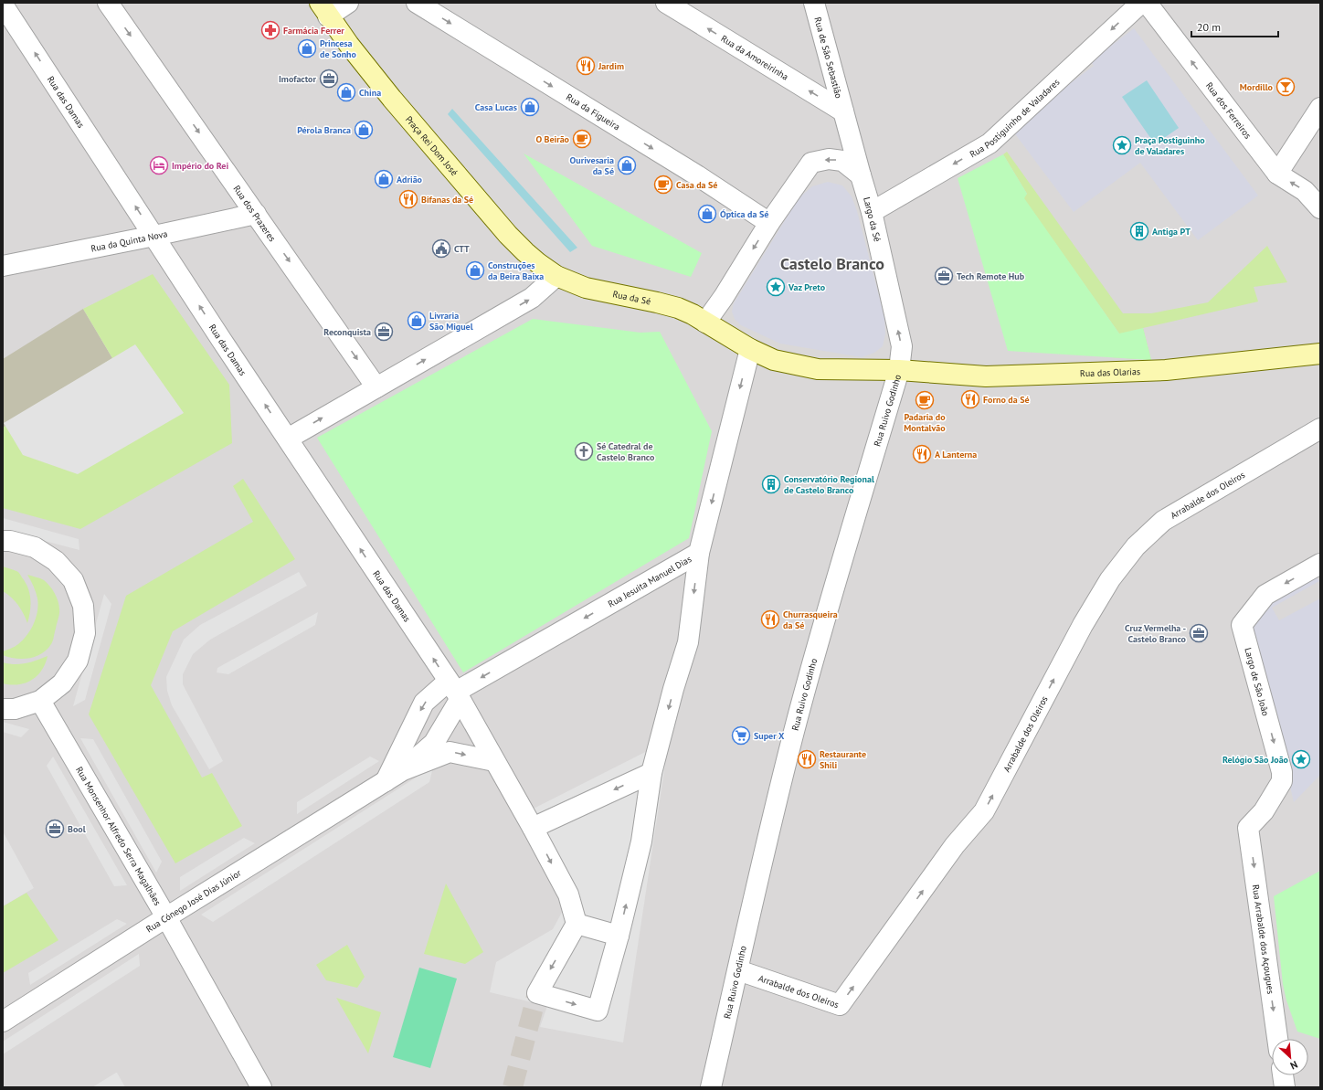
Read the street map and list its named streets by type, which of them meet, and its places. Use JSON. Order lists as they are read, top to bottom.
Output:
{
  "streets": {
    "main road": ["Praça Rei Dom José", "Rua da Sé", "Rua das Olarias"],
    "street": [
      "Rua da Amoreirinha",
      "Rua de São Sebastião",
      "Rua das Damas",
      "Rua dos Ferreiros",
      "Rua da Figueira",
      "Rua Postiguinho de Valadares",
      "Rua dos Prazeres",
      "Largo da Sé",
      "Rua da Quinta Nova",
      "Rua Ruivo Godinho",
      "Arrabalde dos Oleiros",
      "Rua Jesuita Manuel Dias",
      "Largo de São João",
      "Rua Monsenhor Alfredo Serra Magalhães",
      "Rua Cónego José Dias Júnior",
      "Rua Arrabalde dos Açougues"
    ]
  },
  "crossings": [
    ["Rua da Amoreirinha", "Rua de São Sebastião"],
    ["Rua de São Sebastião", "Largo da Sé"],
    ["Rua das Damas", "Rua da Quinta Nova"],
    ["Rua das Damas", "Rua Jesuita Manuel Dias"],
    ["Rua das Damas", "Rua Cónego José Dias Júnior"],
    ["Rua Postiguinho de Valadares", "Largo da Sé"],
    ["Praça Rei Dom José", "Rua da Sé"],
    ["Rua dos Prazeres", "Rua da Quinta Nova"],
    ["Largo da Sé", "Rua das Olarias"],
    ["Largo da Sé", "Rua Ruivo Godinho"],
    ["Rua das Olarias", "Rua Ruivo Godinho"],
    ["Rua Ruivo Godinho", "Arrabalde dos Oleiros"],
    ["Rua Jesuita Manuel Dias", "Rua Cónego José Dias Júnior"],
    ["Largo de São João", "Rua Arrabalde dos Açougues"],
    ["Rua Monsenhor Alfredo Serra Magalhães", "Rua Cónego José Dias Júnior"]
  ],
  "one_way": [
    "Rua da Amoreirinha",
    "Rua dos Ferreiros",
    "Rua da Figueira",
    "Rua Postiguinho de Valadares",
    "Rua dos Prazeres",
    "Largo da Sé",
    "Arrabalde dos Oleiros",
    "Rua Jesuita Manuel Dias",
    "Largo de São João",
    "Rua Arrabalde dos Açougues"
  ],
  "districts": ["Castelo Branco"],
  "places": {
    "pharmacy": ["Farmácia Ferrer"],
    "shop": [
      "Princesa de Sonho",
      "China",
      "Casa Lucas",
      "Pérola Branca",
      "Ourivesaria da Sé",
      "Adrião",
      "Óptica da Sé",
      "Construções da Beira Baixa",
      "Livraria São Miguel"
    ],
    "restaurant": [
      "Jardim",
      "Bifanas da Sé",
      "Forno da Sé",
      "A Lanterna",
      "Churrasqueira da Sé",
      "Restaurante Shili"
    ],
    "office": [
      "Imofactor",
      "Tech Remote Hub",
      "Reconquista",
      "Cruz Vermelha - Castelo Branco",
      "Bool"
    ],
    "bar": ["Mordillo"],
    "cafe": ["O Beirão", "Casa da Sé", "Padaria do Montalvão"],
    "place": ["Praça Postiguinho de Valadares", "Vaz Preto", "Relógio São João"],
    "hotel": ["Império do Rei"],
    "building": ["Antiga PT", "Conservatório Regional de Castelo Branco"],
    "public building": ["CTT"],
    "church": ["Sé Catedral de Castelo Branco"],
    "supermarket": ["Super X"]
  },
  "scale_bar": "20 m",
  "north": "bottom right"
}
